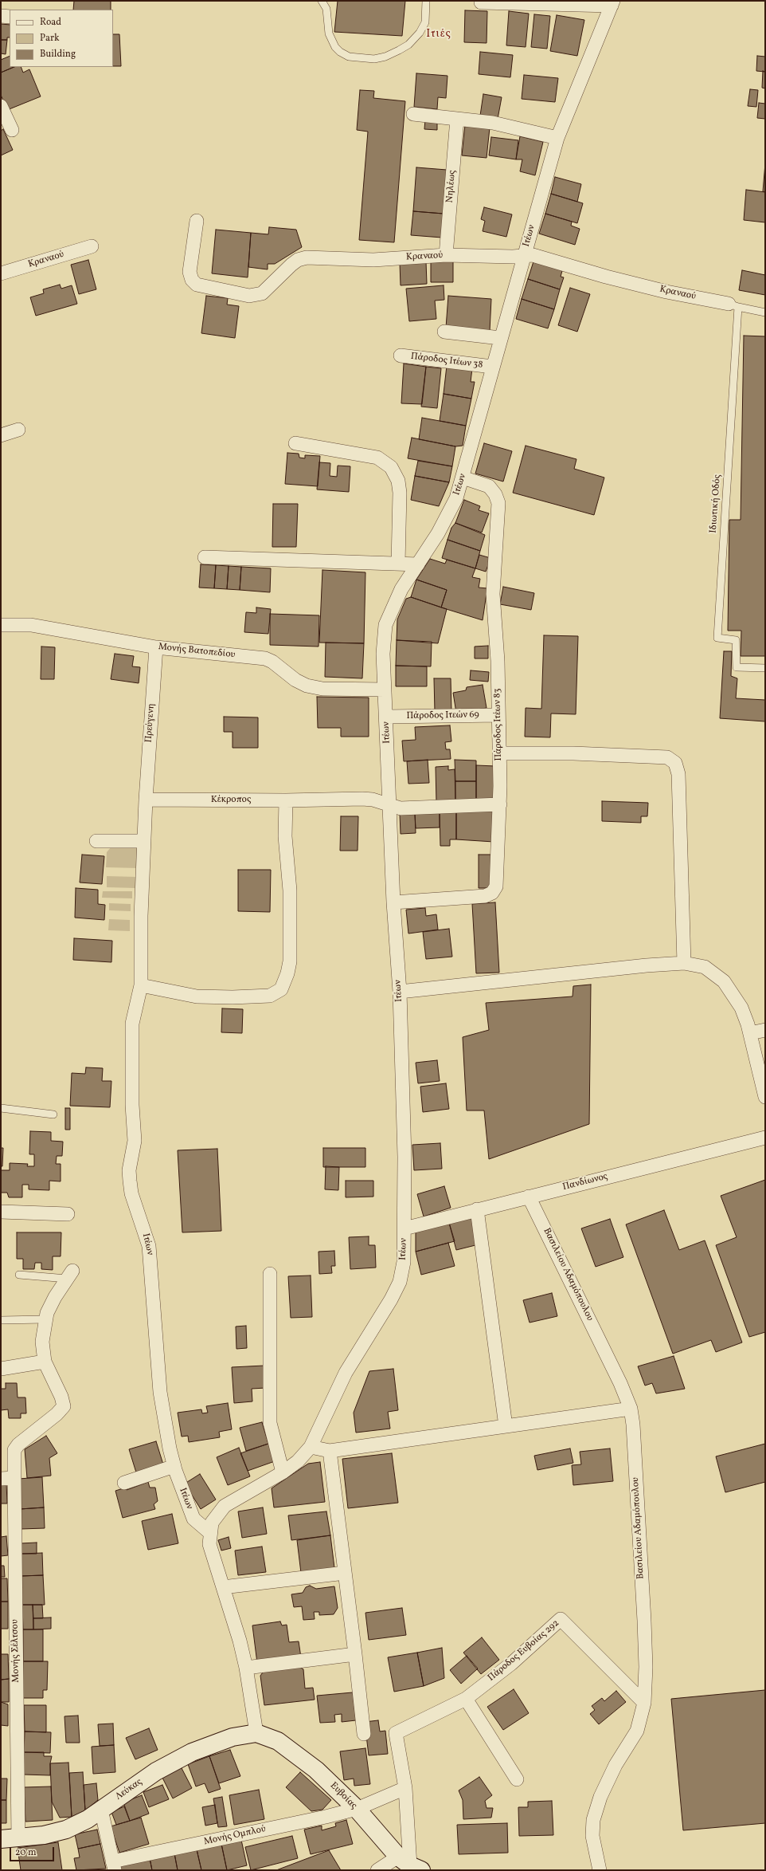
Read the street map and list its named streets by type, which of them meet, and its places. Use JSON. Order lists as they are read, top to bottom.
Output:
{
  "streets": {
    "main road": ["Λεύκας", "Ευβοίας"],
    "street": [
      "Νηλέως",
      "Ιτέων",
      "Κραναού",
      "Πάροδος Ιτέων 38",
      "Μονής Βατοπεδίου",
      "Πάροδος Ιτεών 69",
      "Πρεύγενη",
      "Πάροδος Ιτέων 83",
      "Κέκροπος",
      "Πανδίωνος",
      "Βασιλείου Αδαμόπουλου",
      "Μονής Σέλτσου",
      "Πάροδος Ευβοίας 292",
      "Μονής Ομπλού"
    ],
    "lane": ["Ιδιωτική Οδός"]
  },
  "crossings": [
    ["Νηλέως", "Κραναού"],
    ["Ιτέων", "Κραναού"],
    ["Ιτέων", "Πάροδος Ιτέων 38"],
    ["Ιτέων", "Μονής Βατοπεδίου"],
    ["Ιτέων", "Πάροδος Ιτεών 69"],
    ["Ιτέων", "Πάροδος Ιτέων 83"],
    ["Ιτέων", "Κέκροπος"],
    ["Ιτέων", "Πανδίωνος"],
    ["Ιτέων", "Λεύκας"],
    ["Ιτέων", "Ευβοίας"],
    ["Κραναού", "Ιδιωτική Οδός"],
    ["Μονής Βατοπεδίου", "Πρεύγενη"],
    ["Πάροδος Ιτεών 69", "Πάροδος Ιτέων 83"],
    ["Πρεύγενη", "Κέκροπος"],
    ["Πάροδος Ιτέων 83", "Κέκροπος"],
    ["Πανδίωνος", "Βασιλείου Αδαμόπουλου"],
    ["Βασιλείου Αδαμόπουλου", "Πάροδος Ευβοίας 292"],
    ["Μονής Σέλτσου", "Λεύκας"],
    ["Λεύκας", "Ευβοίας"],
    ["Ευβοίας", "Μονής Ομπλού"]
  ],
  "districts": ["Ιτιές"],
  "legend": ["Road", "Park", "Building"],
  "scale_bar": "20 m"
}
